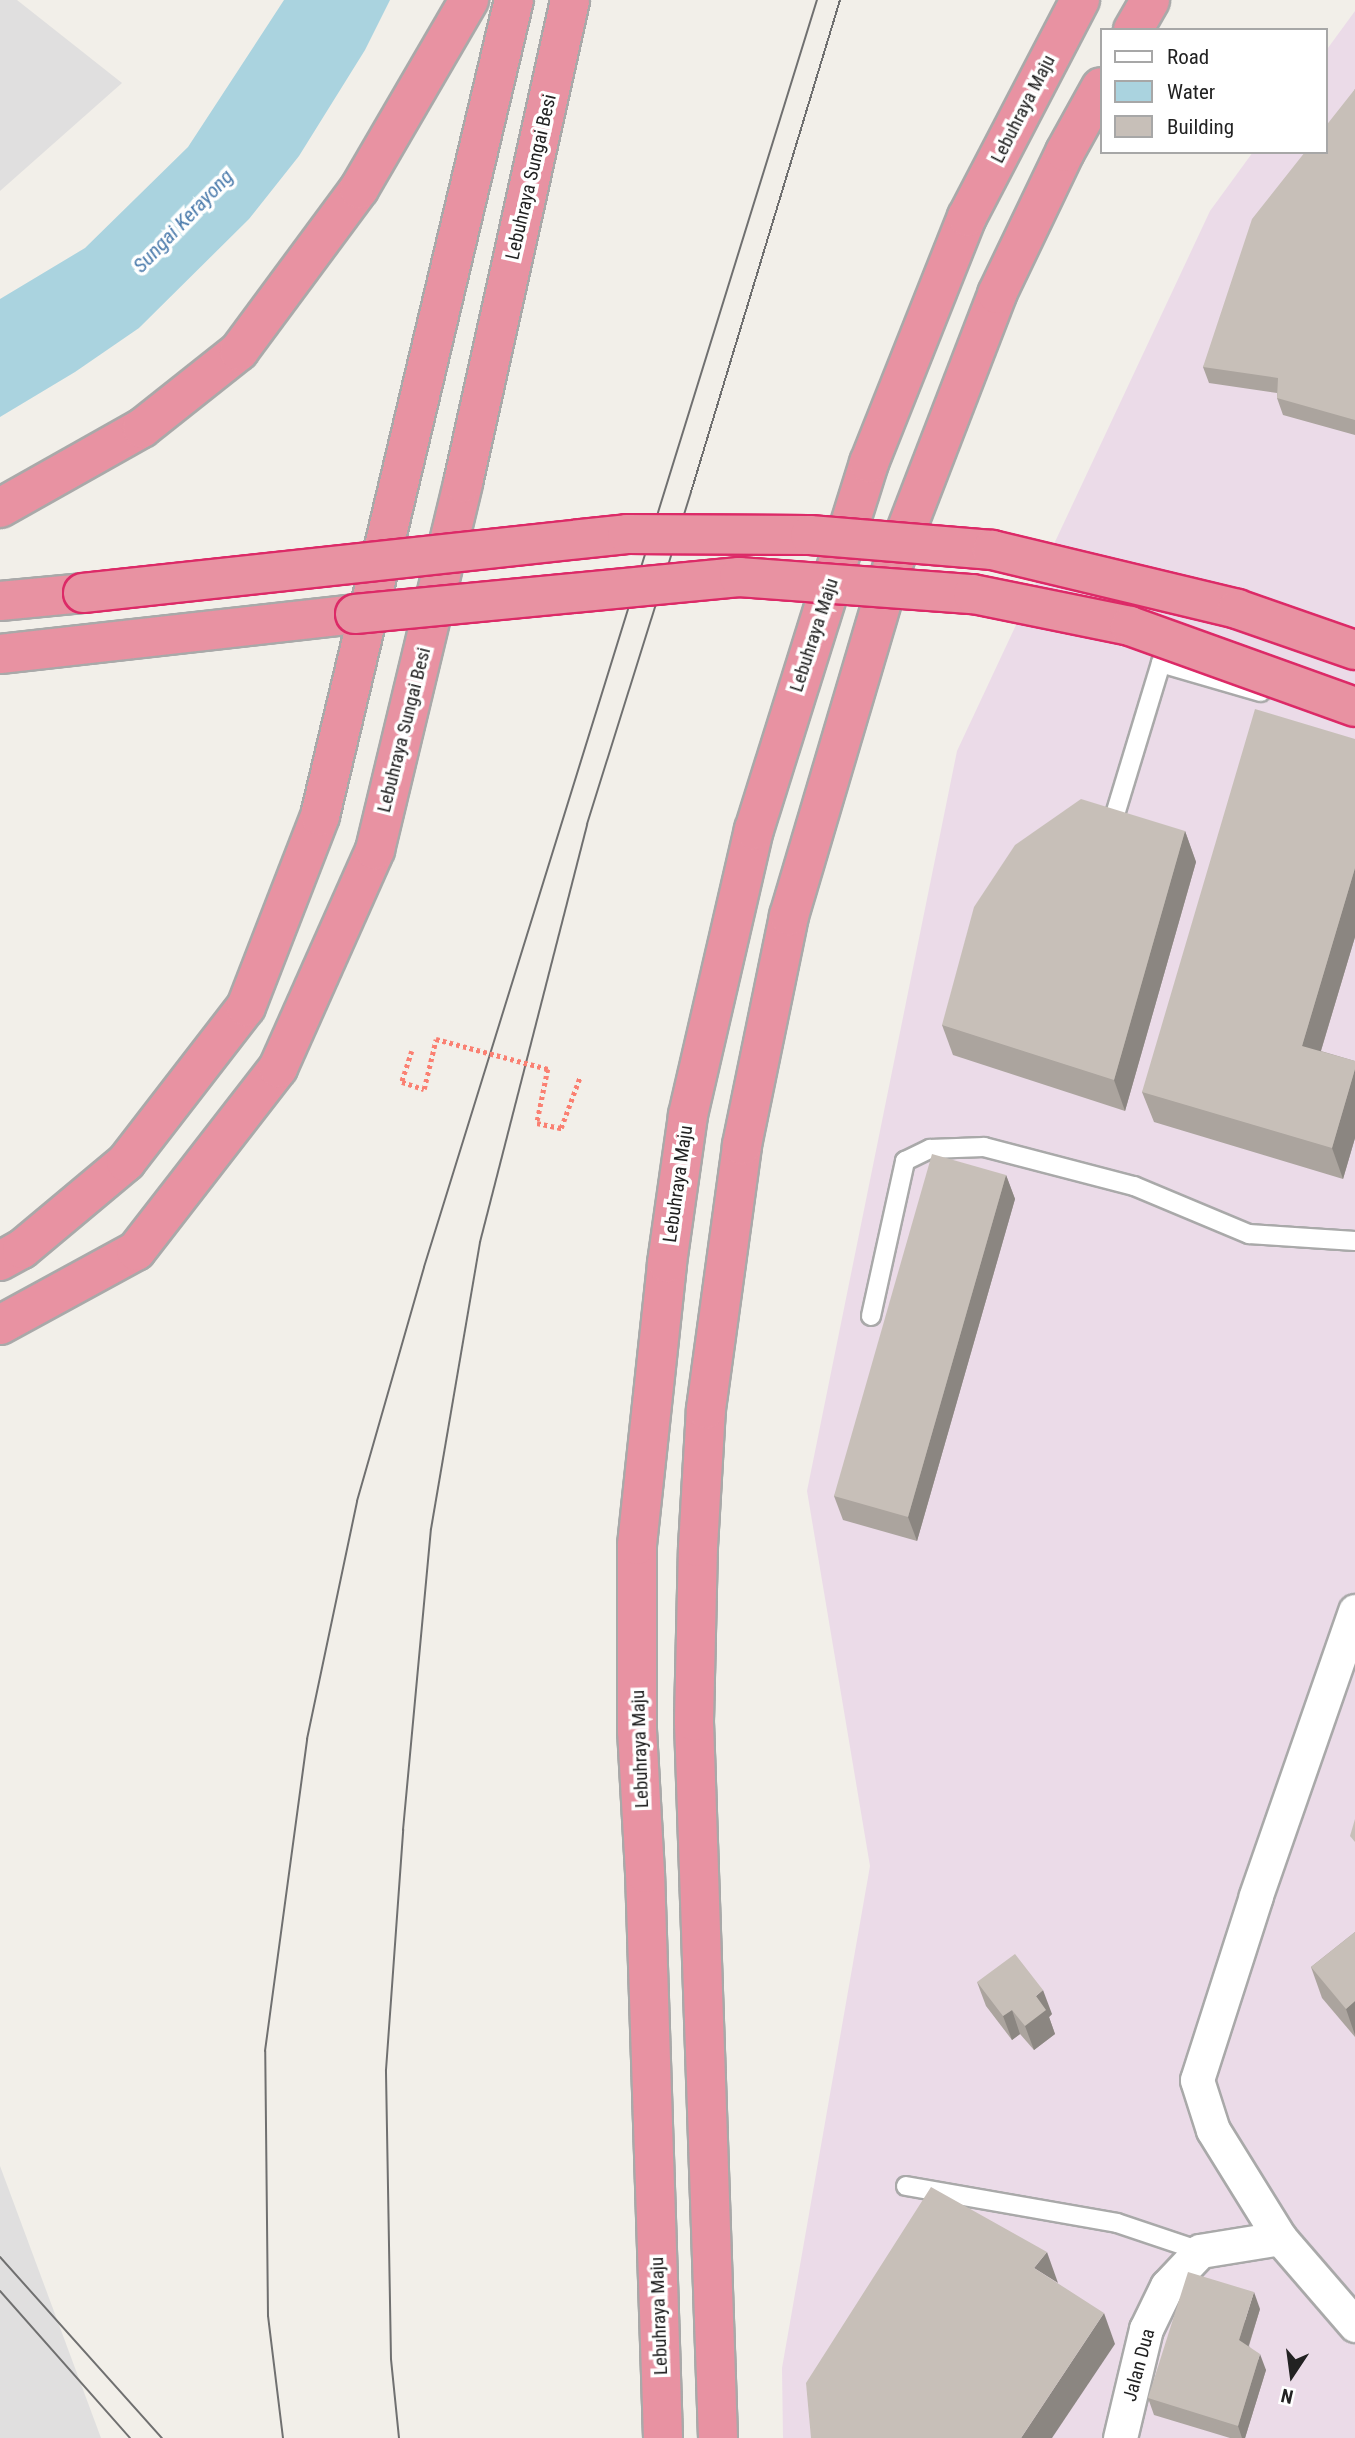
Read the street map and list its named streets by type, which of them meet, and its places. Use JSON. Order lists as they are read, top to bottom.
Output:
{
  "streets": {
    "highway": ["Lebuhraya Maju", "Lebuhraya Sungai Besi"],
    "street": ["Jalan Dua"]
  },
  "water": ["Sungai Kerayong"],
  "legend": ["Road", "Water", "Building"],
  "north": "bottom"
}
